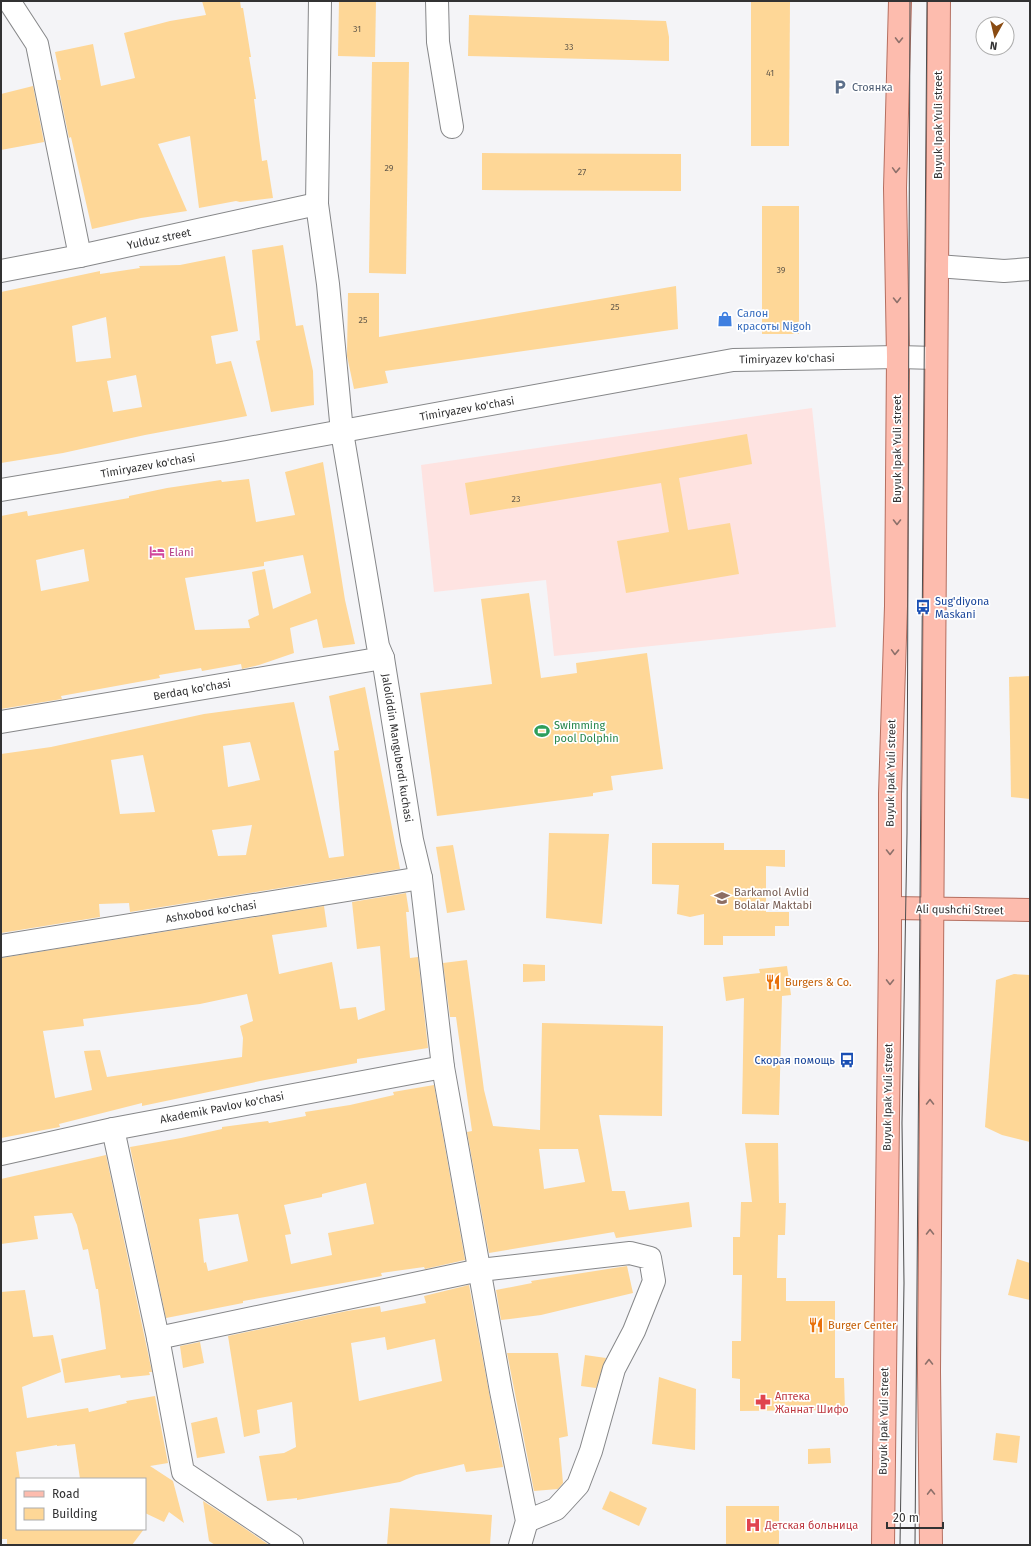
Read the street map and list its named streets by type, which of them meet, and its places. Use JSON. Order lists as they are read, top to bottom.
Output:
{
  "streets": {
    "main road": ["Buyuk Ipak Yuli street", "Ali qushchi Street"],
    "street": [
      "Yulduz street",
      "Timiryazev ko'chasi",
      "Berdaq ko'chasi",
      "Jaloliddin Manguberdi kuchasi",
      "Ashxobod ko'chasi",
      "Akademik Pavlov ko'chasi"
    ]
  },
  "crossings": [
    ["Buyuk Ipak Yuli street", "Timiryazev ko'chasi"],
    ["Buyuk Ipak Yuli street", "Ali qushchi Street"],
    ["Yulduz street", "Jaloliddin Manguberdi kuchasi"],
    ["Timiryazev ko'chasi", "Jaloliddin Manguberdi kuchasi"],
    ["Berdaq ko'chasi", "Jaloliddin Manguberdi kuchasi"],
    ["Jaloliddin Manguberdi kuchasi", "Ashxobod ko'chasi"],
    ["Jaloliddin Manguberdi kuchasi", "Akademik Pavlov ko'chasi"]
  ],
  "places": {
    "parking": ["Стоянка"],
    "shop": ["Салон красоты Nigoh"],
    "hotel": ["Elani"],
    "bus stop": ["Sug'diyona Maskani", "Скорая помощь"],
    "sports": ["Swimming pool Dolphin"],
    "school or university": ["Barkamol Avlid Bolalar Maktabi"],
    "restaurant": ["Burgers & Co.", "Burger Center"],
    "pharmacy": ["Аптека Жаннат Шифо"],
    "hospital": ["Детская больница"]
  },
  "house_numbers": [
    "31",
    "33",
    "41",
    "29",
    "27",
    "39",
    "25",
    "25",
    "23"
  ],
  "legend": ["Road", "Building"],
  "scale_bar": "20 m",
  "north": "bottom"
}
